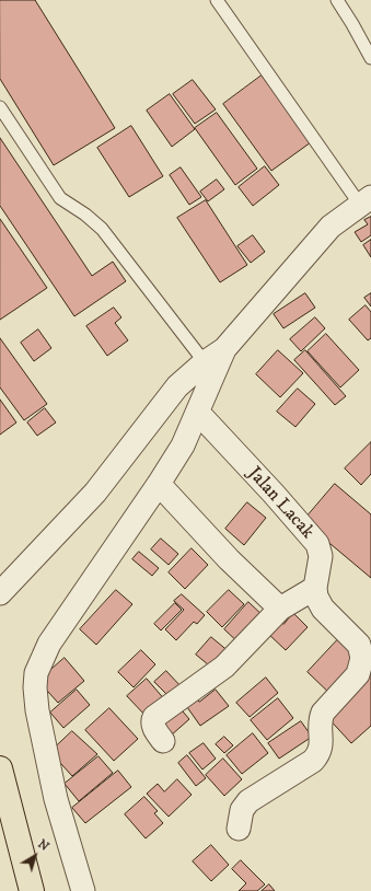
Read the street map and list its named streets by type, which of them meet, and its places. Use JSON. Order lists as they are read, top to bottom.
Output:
{
  "streets": {
    "street": ["Jalan Lacak"]
  },
  "north": "top right"
}
